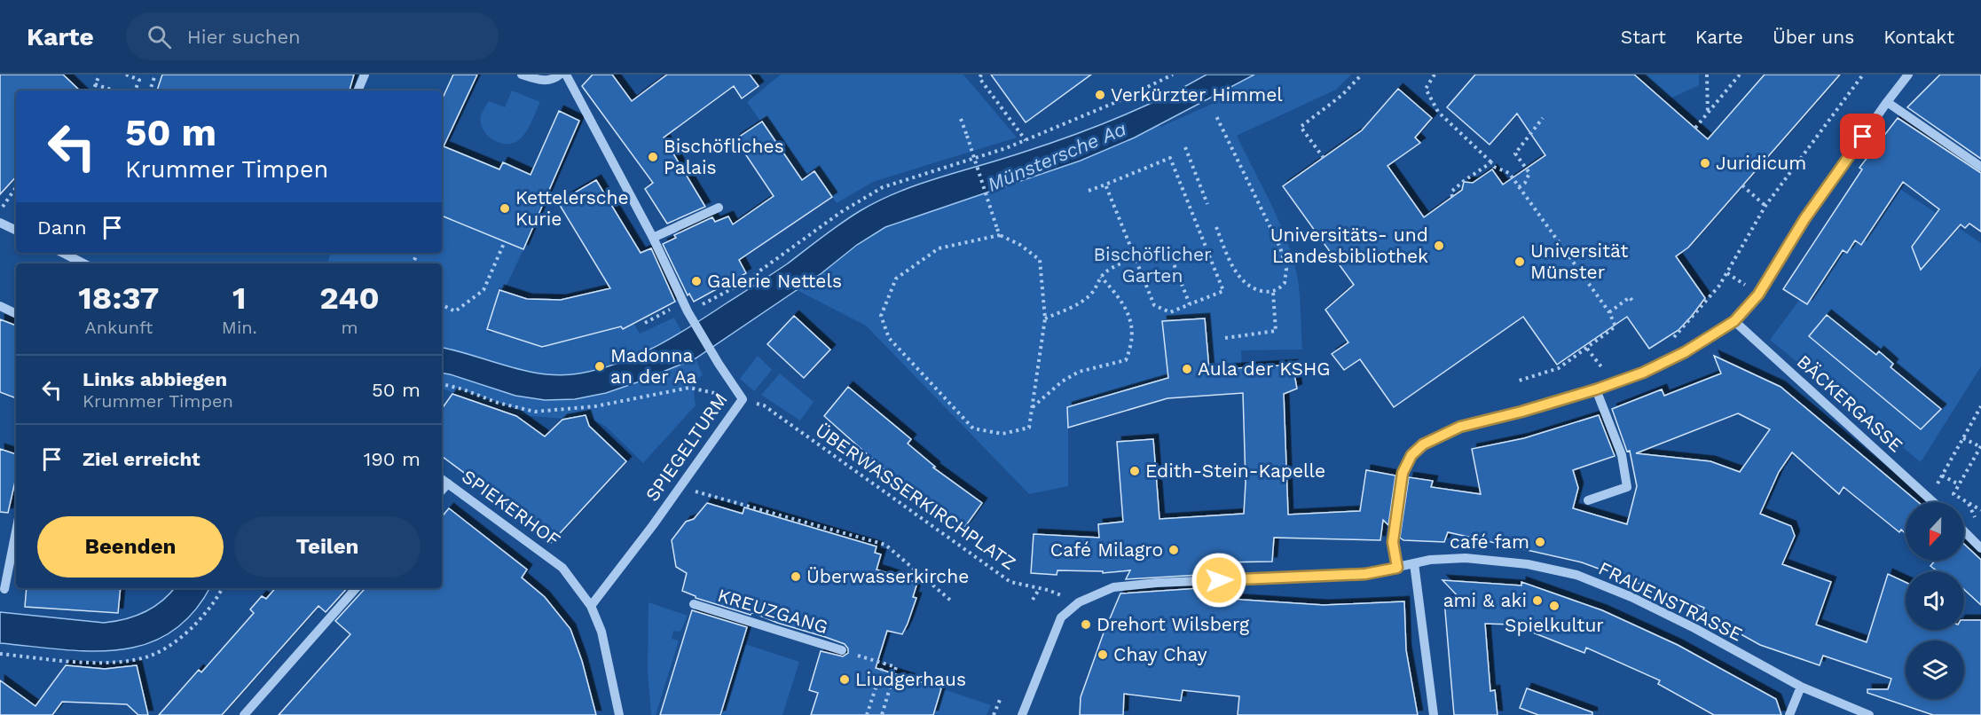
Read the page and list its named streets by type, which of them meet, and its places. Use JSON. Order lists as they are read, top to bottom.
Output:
{
  "streets": {
    "street": [
      "BÄCKERGASSE",
      "SPIEGELTURM",
      "SPIEKERHOF",
      "FRAUENSTRASSE",
      "KREUZGANG"
    ],
    "path": ["ÜBERWASSERKIRCHPLATZ"]
  },
  "crossings": [
    ["SPIEGELTURM", "ÜBERWASSERKIRCHPLATZ"],
    ["SPIEGELTURM", "SPIEKERHOF"],
    ["ÜBERWASSERKIRCHPLATZ", "FRAUENSTRASSE"]
  ],
  "water": ["Münstersche Aa"],
  "parks": ["Bischöflicher Garten"],
  "places": [
    "Verkürzter Himmel",
    "Bischöfliches Palais",
    "Juridicum",
    "Kettelersche Kurie",
    "Universitäts- und Landesbibliothek",
    "Universität Münster",
    "Galerie Nettels",
    "Madonna an der Aa",
    "Aula der KSHG",
    "Edith-Stein-Kapelle",
    "café fam",
    "Café Milagro",
    "Überwasserkirche",
    "ami & aki",
    "Spielkultur",
    "Drehort Wilsberg",
    "Chay Chay",
    "Liudgerhaus"
  ],
  "north": "bottom",
  "page": {
    "header": "Karte",
    "search": "Hier suchen",
    "nav": [
      "Start",
      "Karte",
      "Über uns",
      "Kontakt"
    ],
    "turn": ["50 m", "Krummer Timpen"],
    "then": "Dann",
    "eta": [
      "18:37",
      "Ankunft",
      "1",
      "Min.",
      "240",
      "m"
    ],
    "list": [
      {
        "name": "Links abbiegen",
        "note": "Krummer Timpen",
        "value": "50 m"
      },
      {
        "name": "Ziel erreicht",
        "value": "190 m"
      }
    ],
    "buttons": ["Beenden", "Teilen"]
  }
}
